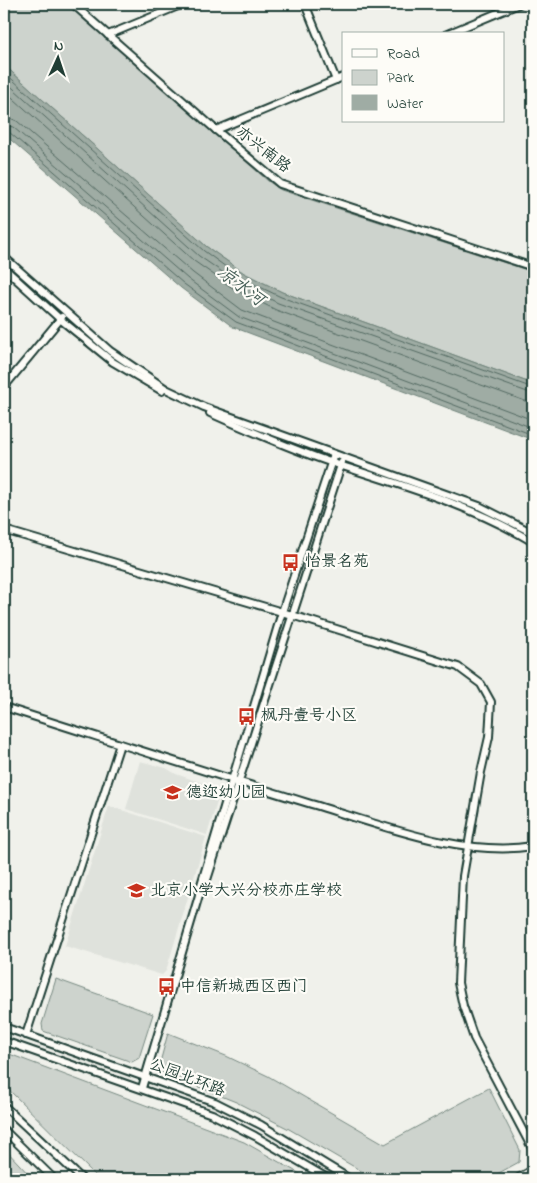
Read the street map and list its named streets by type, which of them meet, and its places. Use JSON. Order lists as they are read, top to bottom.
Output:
{
  "streets": {
    "street": ["亦兴南路", "公园北环路"]
  },
  "water": ["凉水河"],
  "places": {
    "bus stop": ["怡景名苑", "枫丹壹号小区", "中信新城西区西门"],
    "school or university": ["德迩幼儿园", "北京小学大兴分校亦庄学校"]
  },
  "legend": ["Road", "Park", "Water"],
  "north": "top"
}
